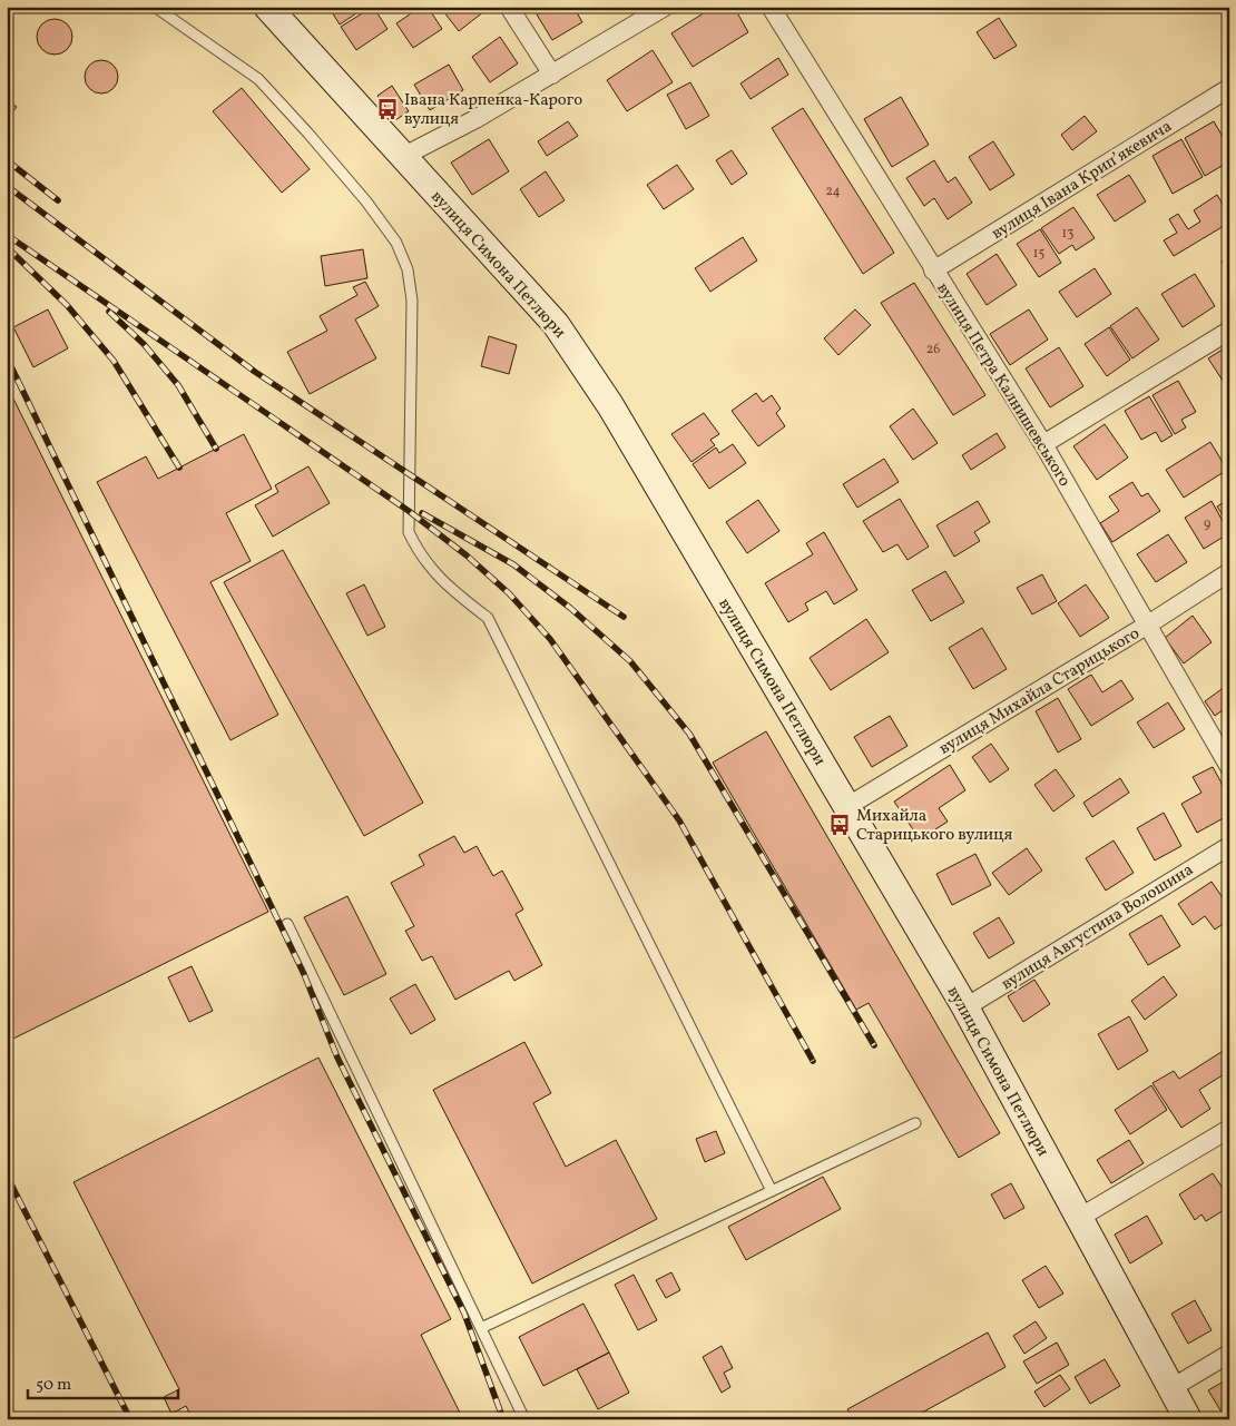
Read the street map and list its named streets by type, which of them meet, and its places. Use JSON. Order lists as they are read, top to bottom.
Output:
{
  "streets": {
    "main road": ["вулиця Симона Петлюри"],
    "street": [
      "вулиця Івана Крипʼякевича",
      "вулиця Петра Калнишевського",
      "вулиця Михайла Старицького",
      "вулиця Августина Волошина"
    ]
  },
  "crossings": [
    ["вулиця Івана Крипʼякевича", "вулиця Петра Калнишевського"],
    ["вулиця Симона Петлюри", "вулиця Михайла Старицького"],
    ["вулиця Симона Петлюри", "вулиця Августина Волошина"],
    ["вулиця Петра Калнишевського", "вулиця Михайла Старицького"]
  ],
  "places": {
    "bus stop": ["Івана Карпенка-Карого вулиця", "Михайла Старицького вулиця"]
  },
  "house_numbers": [
    "24",
    "13",
    "15",
    "26",
    "9"
  ],
  "scale_bar": "50 m"
}
